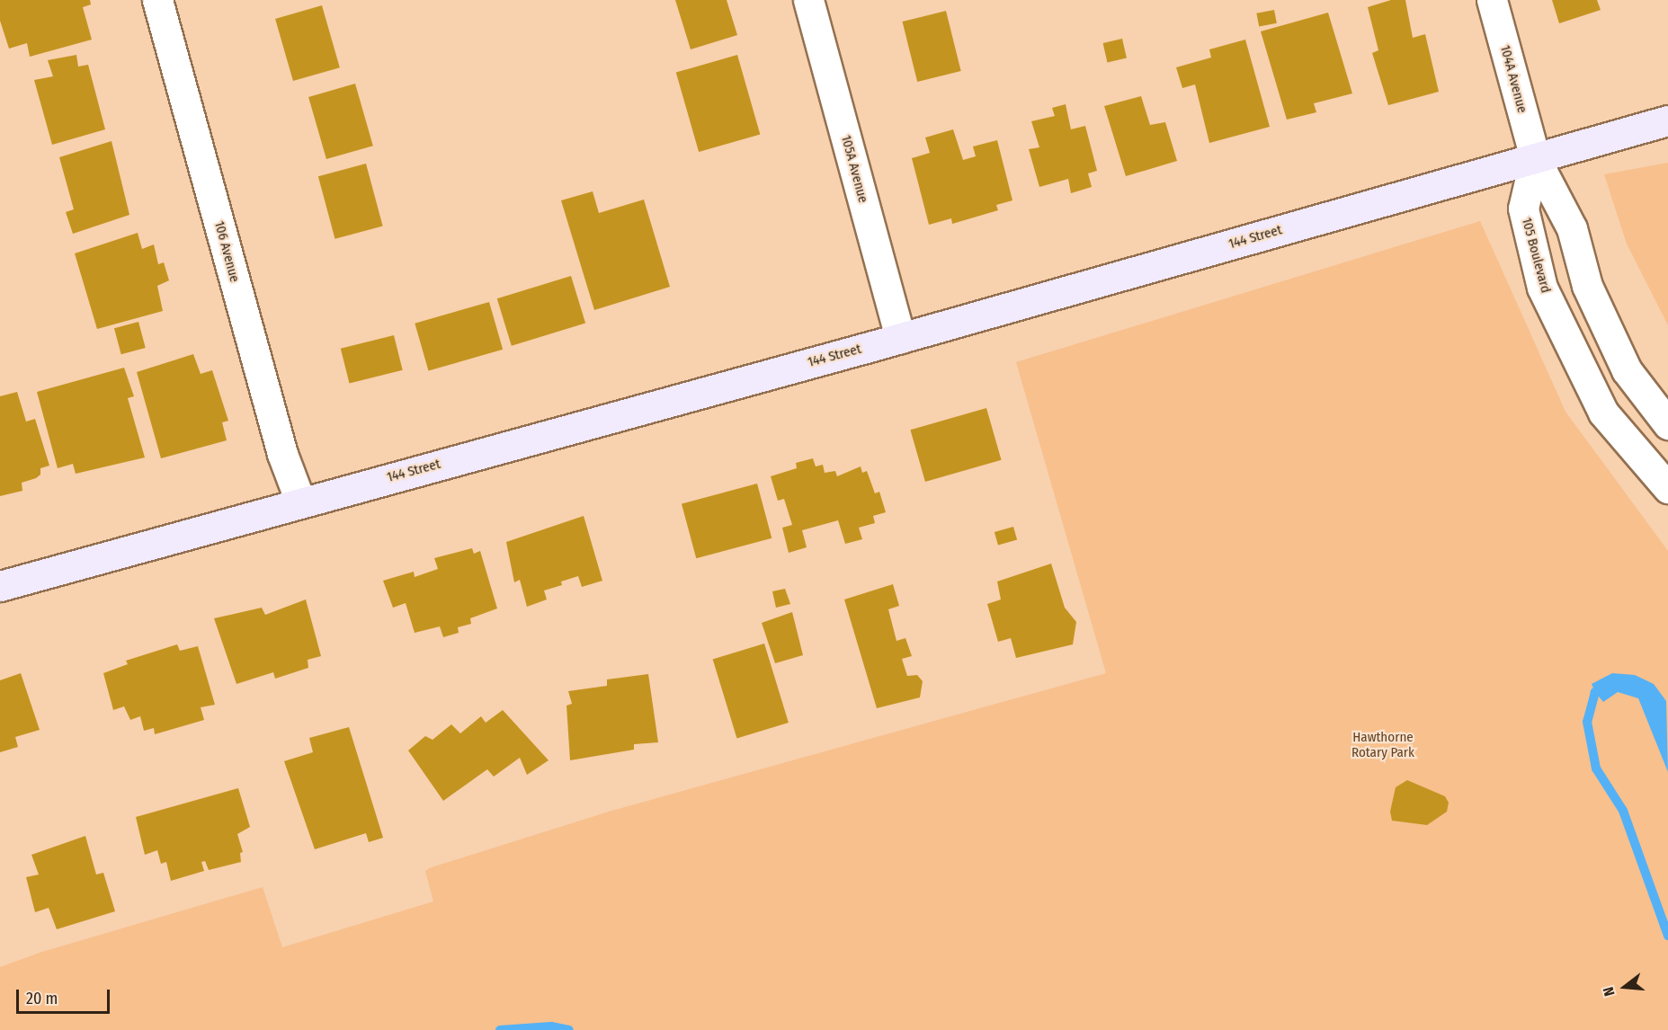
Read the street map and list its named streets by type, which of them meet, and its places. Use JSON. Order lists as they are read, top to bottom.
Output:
{
  "streets": {
    "main road": ["144 Street"],
    "street": [
      "104A Avenue",
      "105A Avenue",
      "106 Avenue",
      "105 Boulevard"
    ]
  },
  "crossings": [
    ["104A Avenue", "144 Street"],
    ["104A Avenue", "105 Boulevard"],
    ["105A Avenue", "144 Street"],
    ["144 Street", "106 Avenue"],
    ["144 Street", "105 Boulevard"]
  ],
  "parks": ["Hawthorne Rotary Park"],
  "scale_bar": "20 m",
  "north": "left"
}
